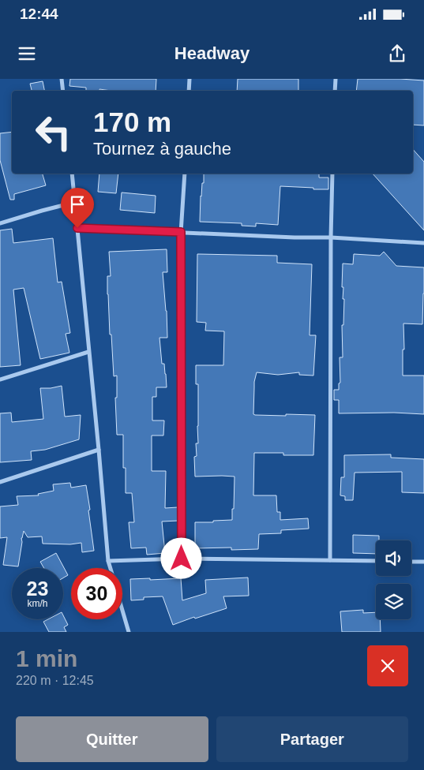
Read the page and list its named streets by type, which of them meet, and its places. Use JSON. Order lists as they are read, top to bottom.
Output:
{
  "page": {
    "status": "12:44",
    "header": "Headway",
    "turn": ["170 m", "Tournez à gauche"],
    "speed": "23 km/h",
    "limit": "30",
    "heading": ["1 min", "220 m · 12:45"],
    "buttons": ["Quitter", "Partager"]
  }
}
